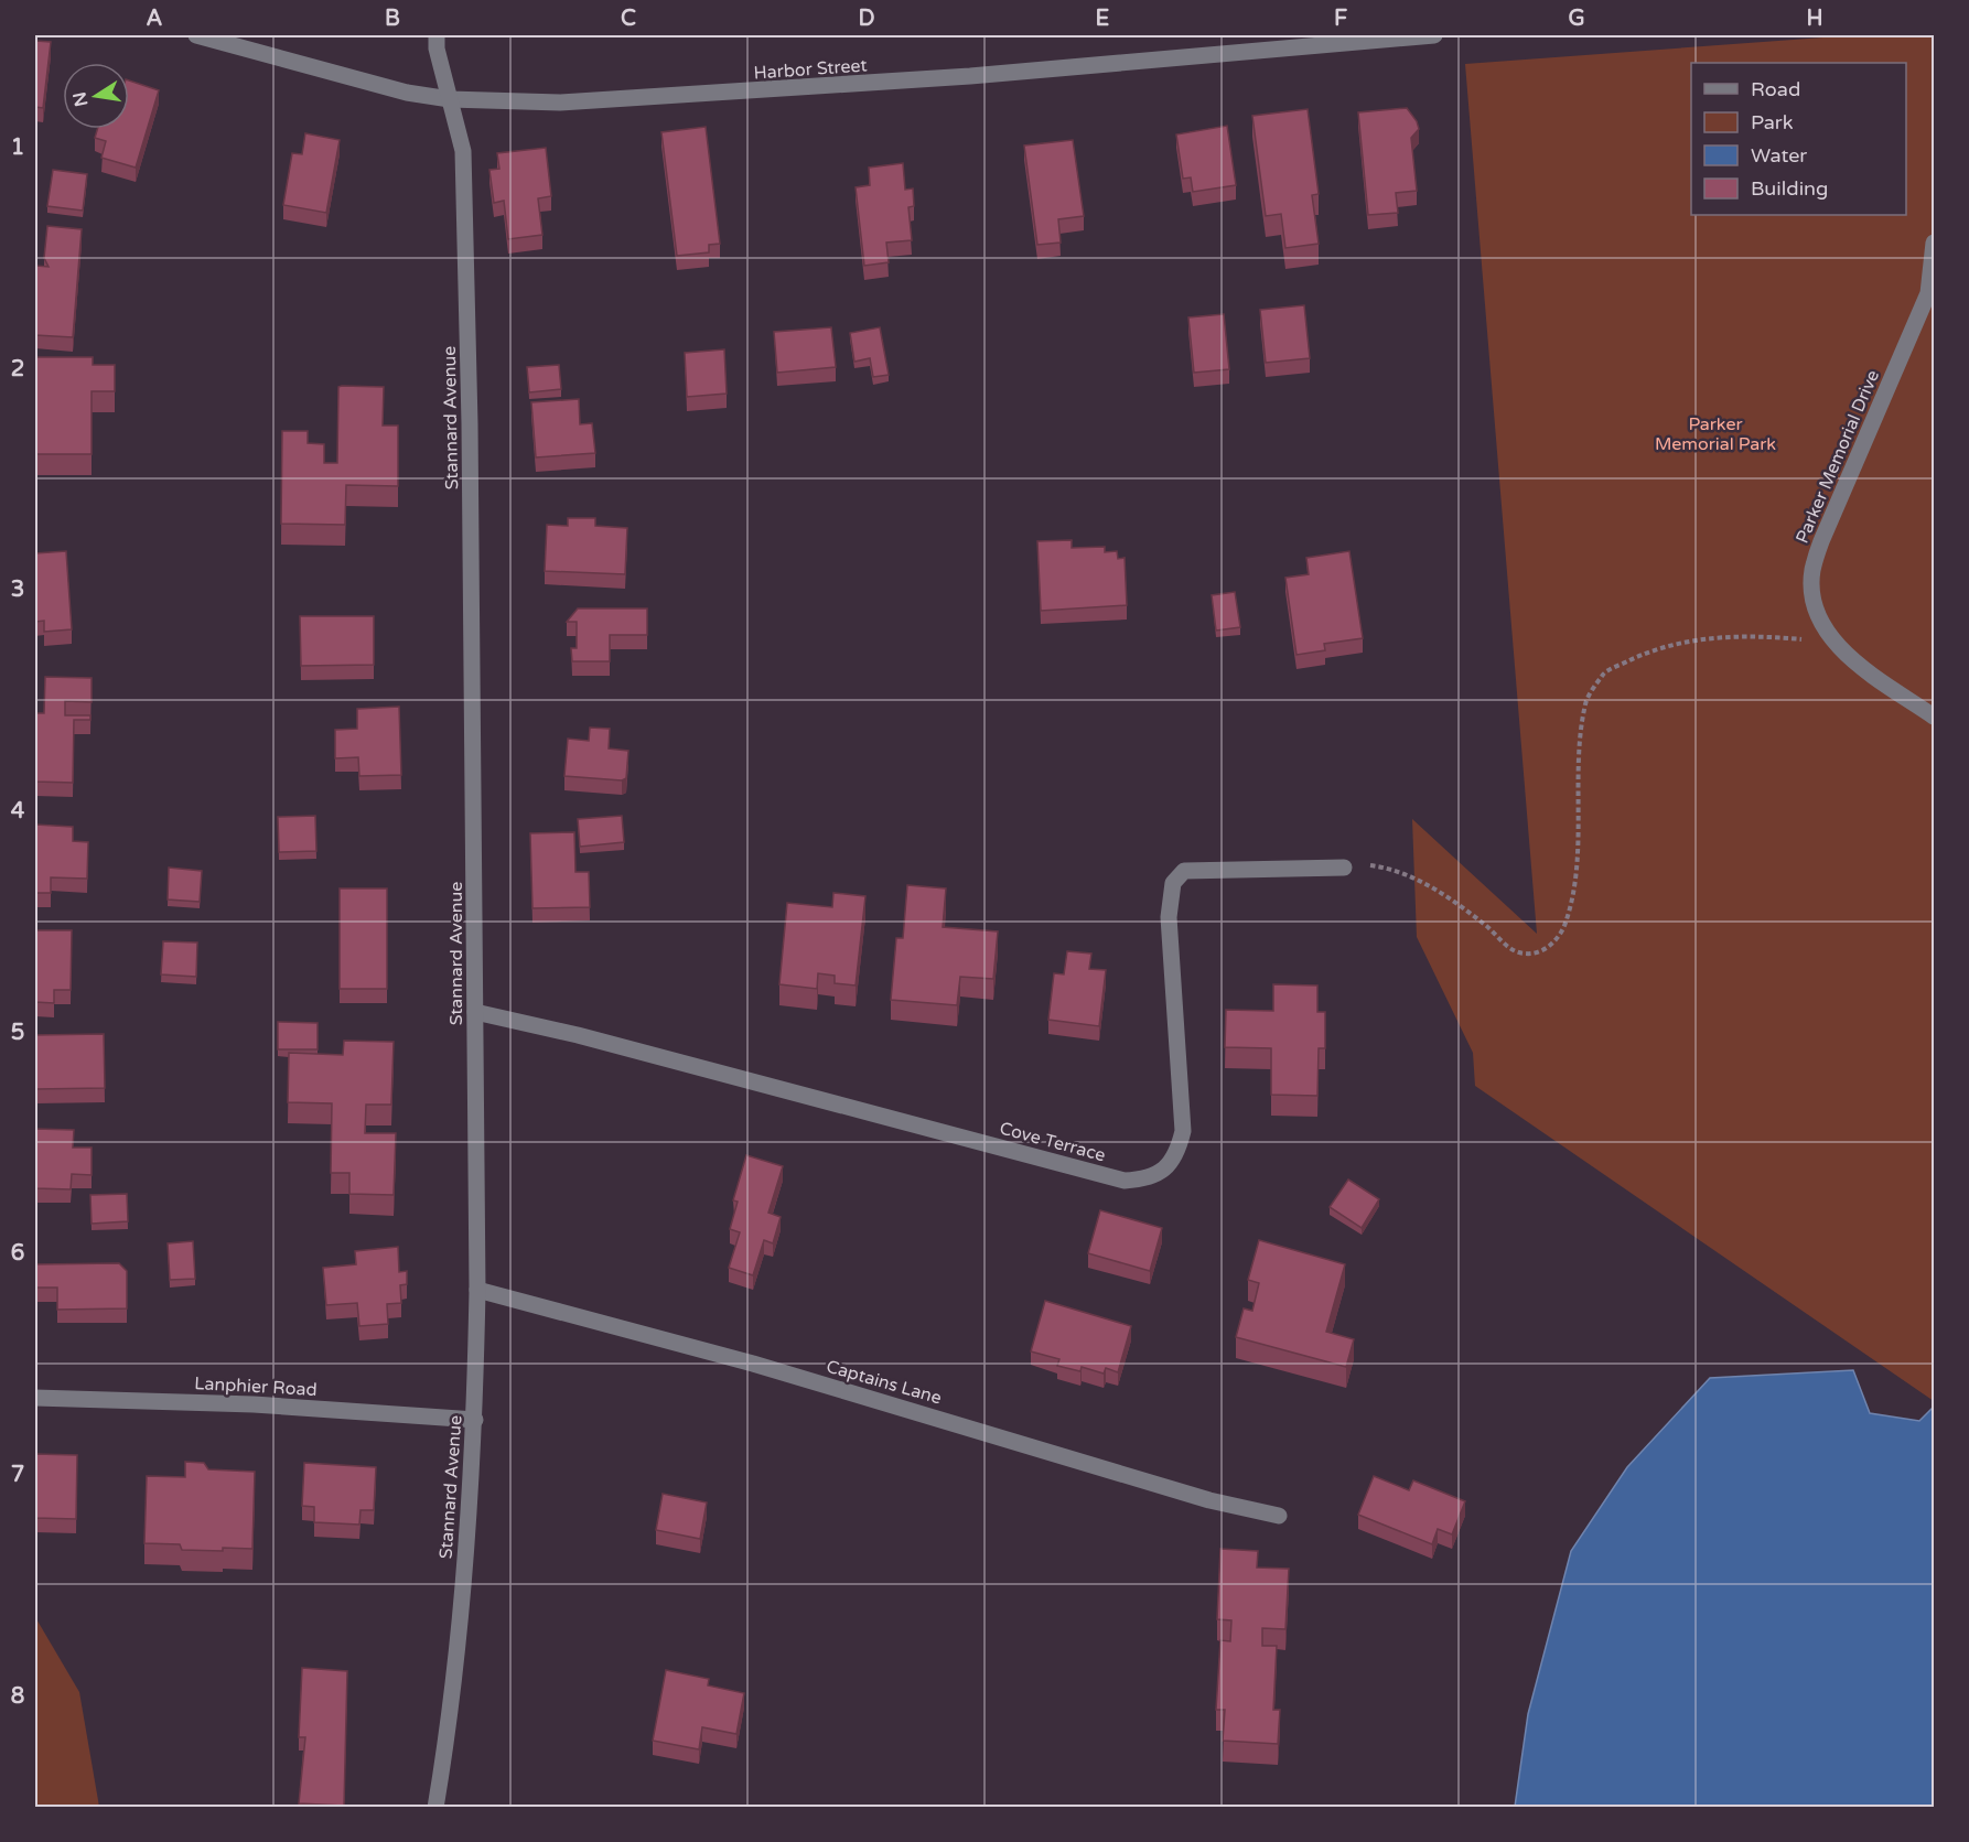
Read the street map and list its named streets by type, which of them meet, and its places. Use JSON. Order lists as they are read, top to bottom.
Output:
{
  "streets": {
    "street": [
      "Harbor Street",
      "Stannard Avenue",
      "Parker Memorial Drive",
      "Cove Terrace",
      "Captains Lane",
      "Lanphier Road"
    ]
  },
  "crossings": [
    ["Harbor Street", "Stannard Avenue"],
    ["Stannard Avenue", "Cove Terrace"],
    ["Stannard Avenue", "Captains Lane"],
    ["Stannard Avenue", "Lanphier Road"]
  ],
  "parks": ["Parker Memorial Park"],
  "legend": [
    "Road",
    "Park",
    "Water",
    "Building"
  ],
  "north": "left",
  "grid": {
    "columns": [
      "A",
      "B",
      "C",
      "D",
      "E",
      "F",
      "G",
      "H"
    ],
    "rows": [
      "1",
      "2",
      "3",
      "4",
      "5",
      "6",
      "7",
      "8"
    ]
  }
}
